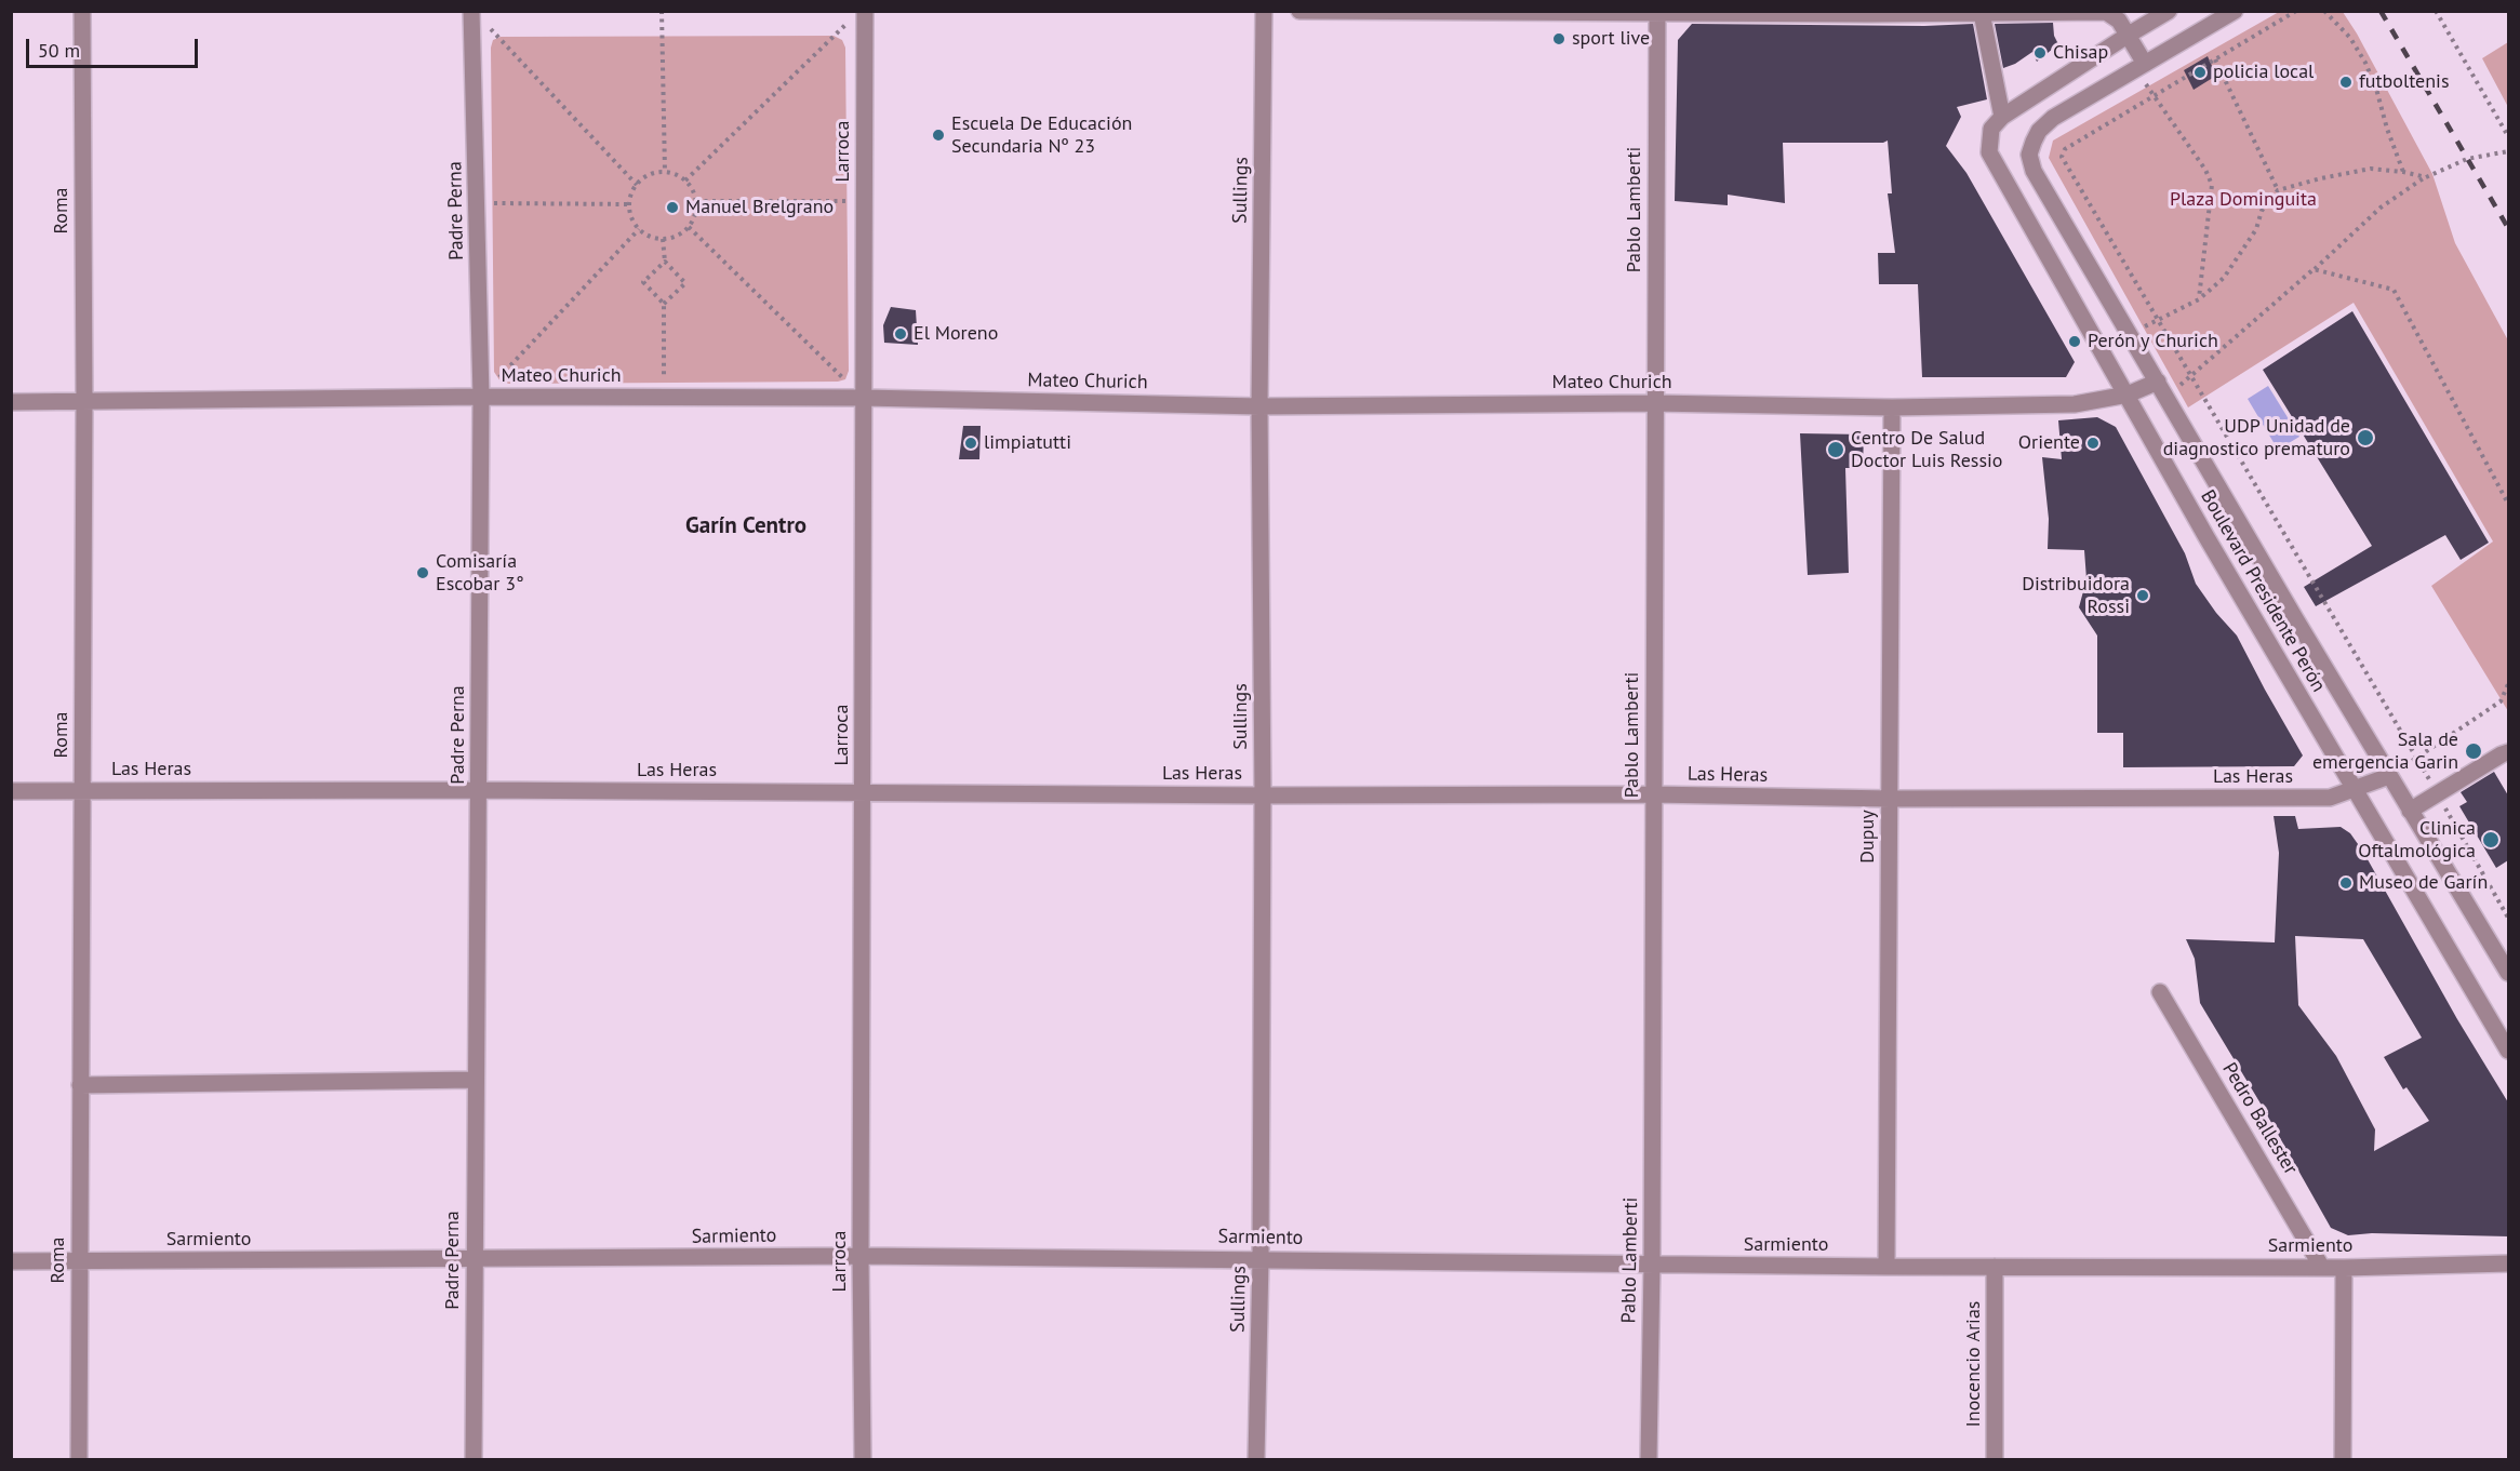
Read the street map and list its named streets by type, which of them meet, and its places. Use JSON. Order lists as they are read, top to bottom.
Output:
{
  "streets": {
    "street": [
      "Larroca",
      "Sullings",
      "Pablo Lamberti",
      "Roma",
      "Padre Perna",
      "Mateo Churich",
      "Boulevard Presidente Perón",
      "Las Heras",
      "Dupuy",
      "Pedro Ballester",
      "Sarmiento",
      "Inocencio Arias"
    ]
  },
  "crossings": [
    ["Larroca", "Mateo Churich"],
    ["Larroca", "Las Heras"],
    ["Larroca", "Sarmiento"],
    ["Sullings", "Mateo Churich"],
    ["Sullings", "Las Heras"],
    ["Sullings", "Sarmiento"],
    ["Pablo Lamberti", "Mateo Churich"],
    ["Pablo Lamberti", "Las Heras"],
    ["Pablo Lamberti", "Sarmiento"],
    ["Roma", "Mateo Churich"],
    ["Roma", "Las Heras"],
    ["Roma", "Sarmiento"],
    ["Padre Perna", "Mateo Churich"],
    ["Padre Perna", "Las Heras"],
    ["Padre Perna", "Sarmiento"],
    ["Mateo Churich", "Boulevard Presidente Perón"],
    ["Mateo Churich", "Dupuy"],
    ["Boulevard Presidente Perón", "Las Heras"],
    ["Las Heras", "Dupuy"],
    ["Dupuy", "Sarmiento"],
    ["Pedro Ballester", "Sarmiento"],
    ["Sarmiento", "Inocencio Arias"]
  ],
  "districts": ["Garín Centro"],
  "parks": ["Plaza Dominguita"],
  "places": [
    "sport live",
    "Chisap",
    "policia local",
    "futboltenis",
    "Escuela De Educación Secundaria Nº 23",
    "Manuel Brelgrano",
    "El Moreno",
    "Perón y Churich",
    "UDP Unidad de diagnostico prematuro",
    "limpiatutti",
    "Oriente",
    "Centro De Salud Doctor Luis Ressio",
    "Comisaría Escobar 3°",
    "Distribuidora Rossi",
    "Sala de emergencia Garin",
    "Clinica Oftalmológica",
    "Museo de Garín"
  ],
  "scale_bar": "50 m"
}
